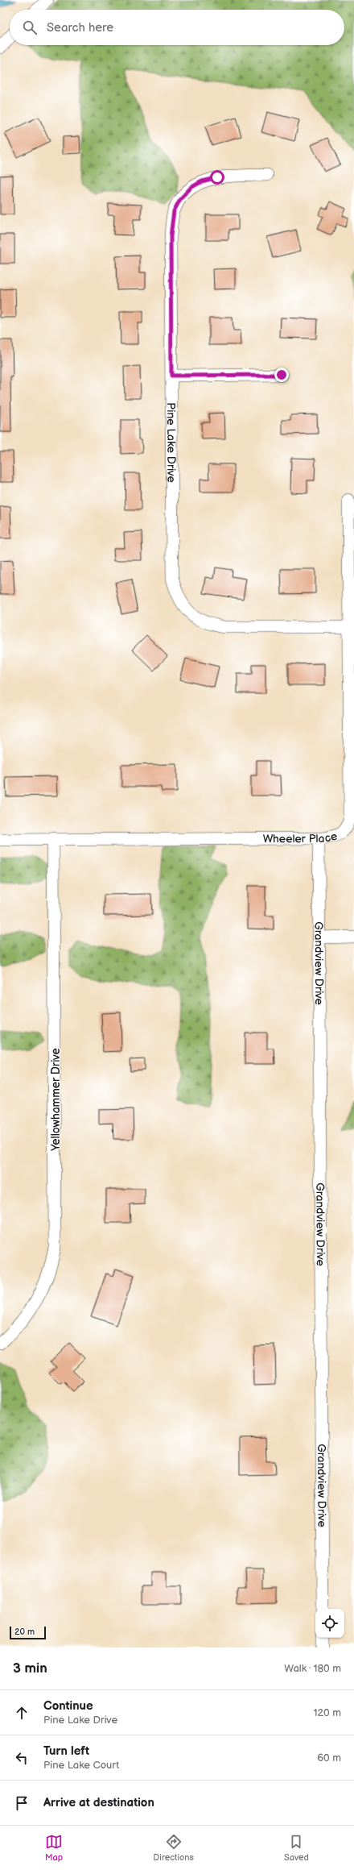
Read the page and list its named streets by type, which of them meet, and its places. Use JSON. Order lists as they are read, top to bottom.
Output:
{
  "streets": {
    "street": [
      "Pine Lake Drive",
      "Wheeler Place",
      "Grandview Drive",
      "Yellowhammer Drive"
    ]
  },
  "crossings": [
    ["Pine Lake Drive", "Wheeler Place"],
    ["Wheeler Place", "Grandview Drive"],
    ["Wheeler Place", "Yellowhammer Drive"]
  ],
  "scale_bar": "20 m",
  "page": {
    "search": "Search here",
    "scale": "20 m",
    "heading": ["3 min", "Walk · 180 m"],
    "list": [
      ["Continue", "Pine Lake Drive", "120 m"],
      ["Turn left", "Pine Lake Court", "60 m"],
      "Arrive at destination"
    ],
    "nav": ["Map", "Directions", "Saved"]
  }
}
